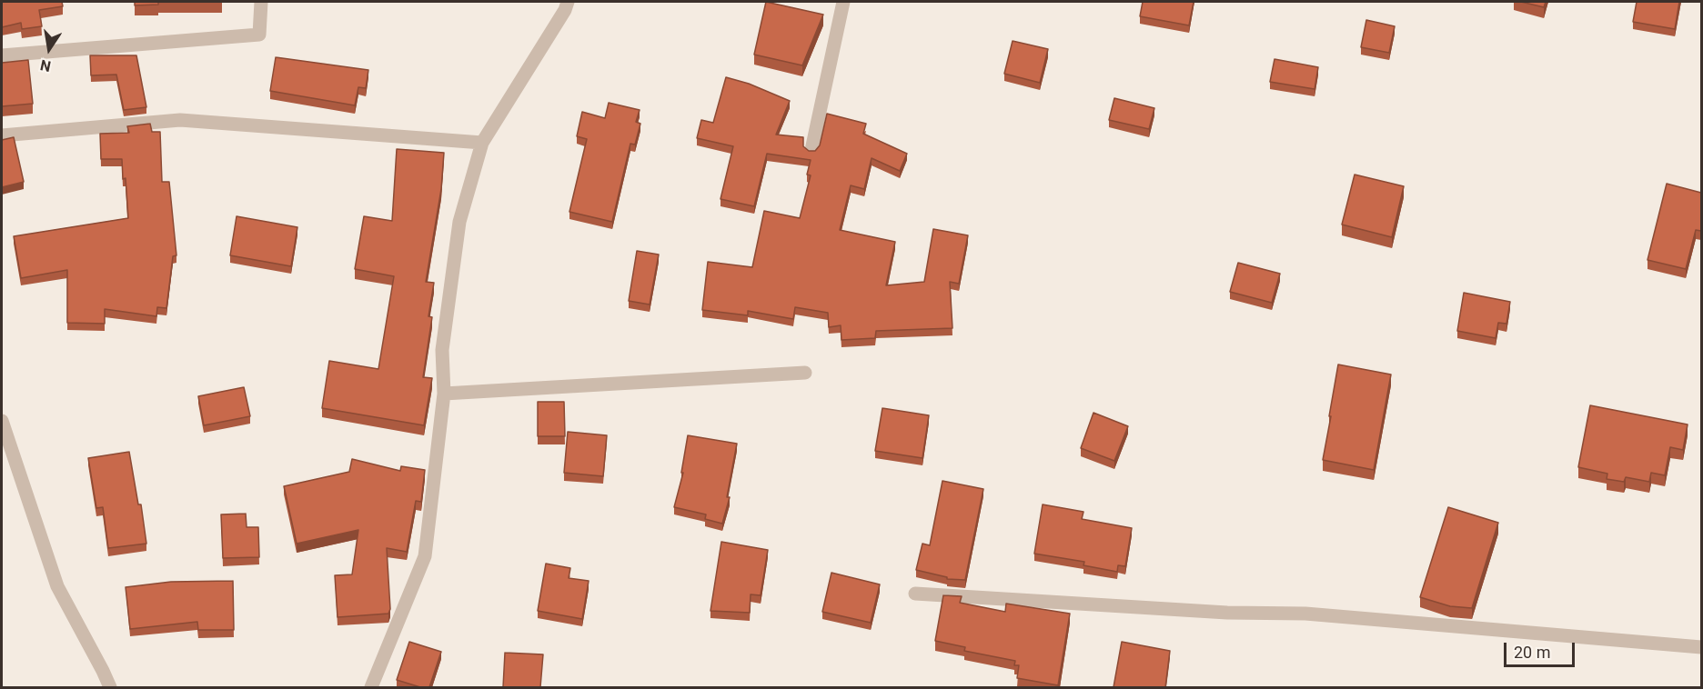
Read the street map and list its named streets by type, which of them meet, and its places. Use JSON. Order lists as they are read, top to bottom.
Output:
{
  "scale_bar": "20 m",
  "north": "bottom"
}
